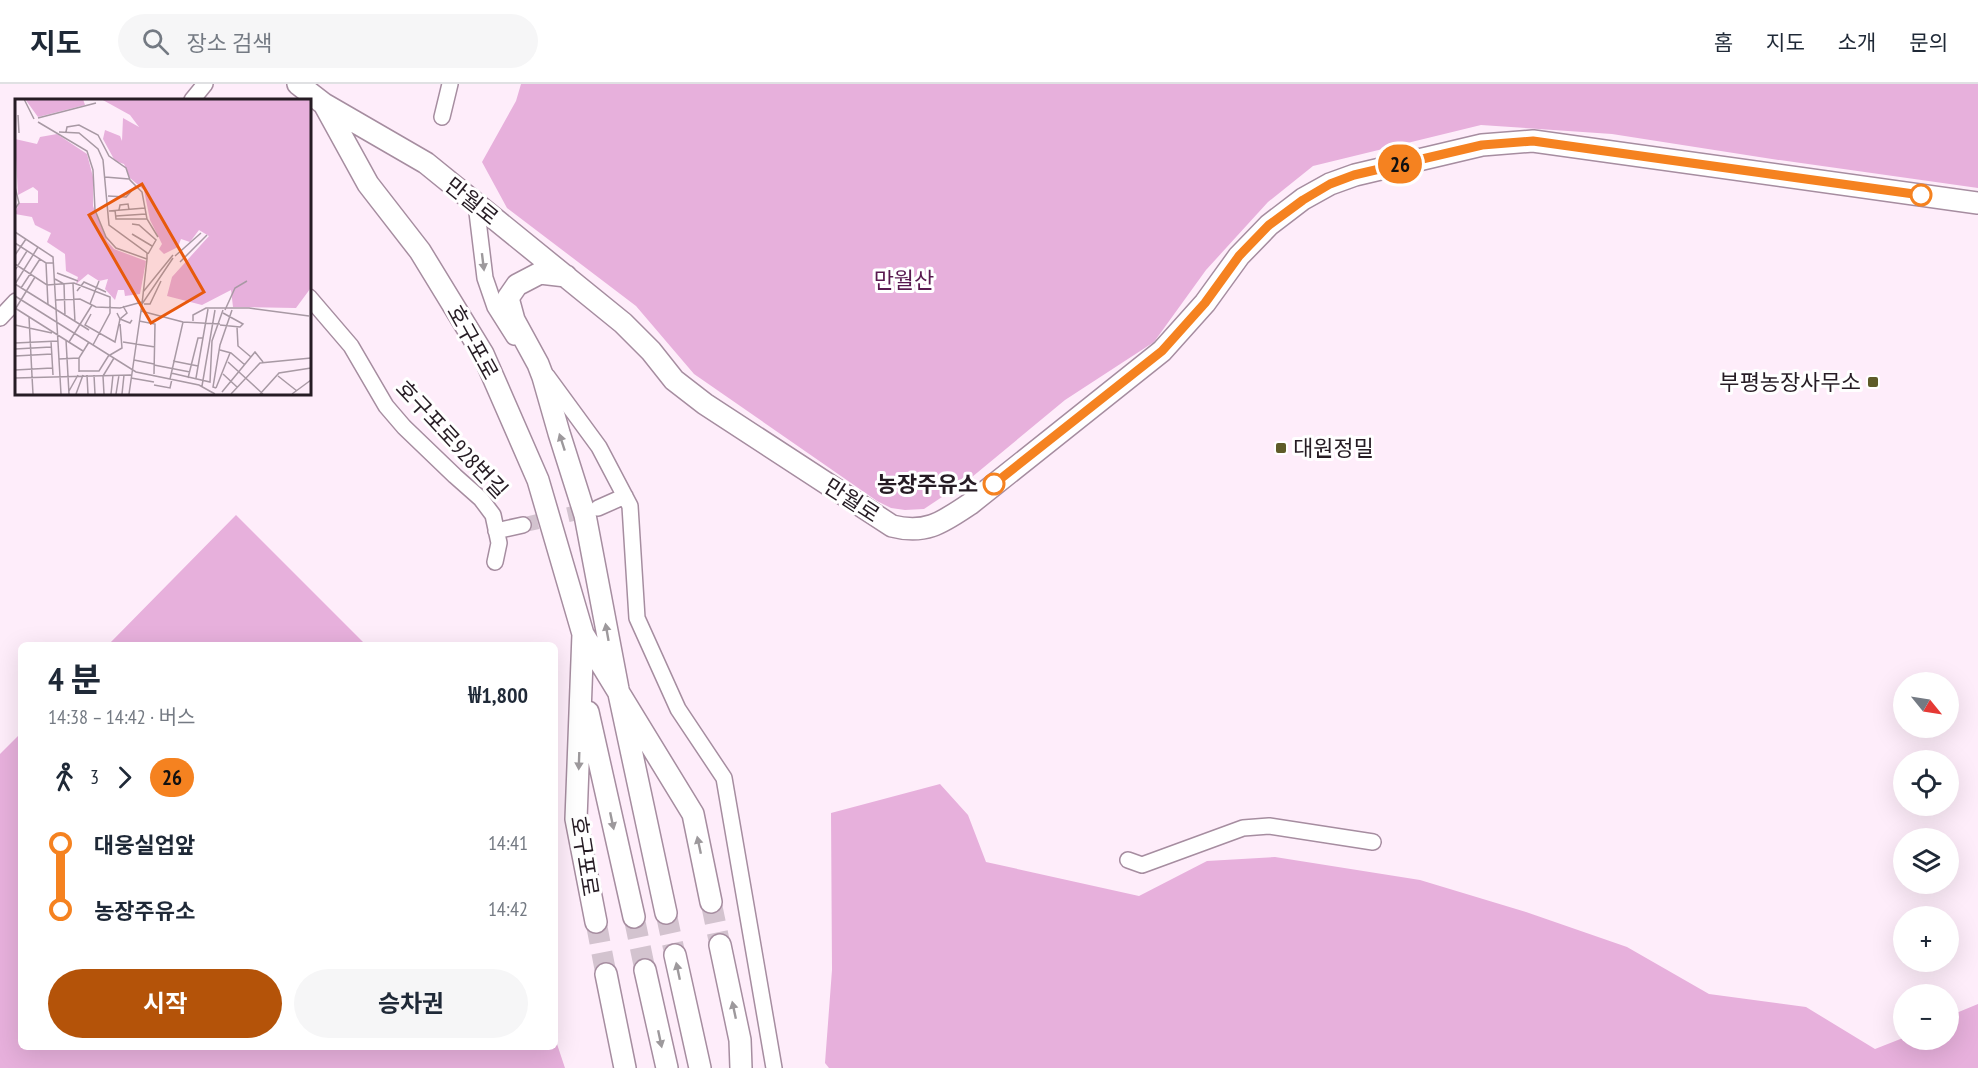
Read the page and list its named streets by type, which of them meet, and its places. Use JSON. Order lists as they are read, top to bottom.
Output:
{
  "streets": {
    "main road": ["만월로", "호구포로"],
    "street": ["호구포로928번길"]
  },
  "crossings": [
    ["만월로", "호구포로"]
  ],
  "parks": ["만월산"],
  "places": {
    "transit": ["부평농장사무소", "대원정밀"],
    "other": ["농장주유소"]
  },
  "lines": ["bus line 26"],
  "north": "bottom right",
  "page": {
    "header": "지도",
    "search": "장소 검색",
    "nav": [
      "홈",
      "지도",
      "소개",
      "문의"
    ],
    "on_map": "26",
    "heading": ["4 분", "14:38 – 14:42 · 버스", "₩1,800"],
    "map_buttons": ["+", "−"],
    "legs": ["3", "26"],
    "list": [
      {
        "name": "대웅실업앞",
        "value": "14:41"
      },
      {
        "name": "농장주유소",
        "value": "14:42"
      }
    ],
    "buttons": ["시작", "승차권"]
  }
}
